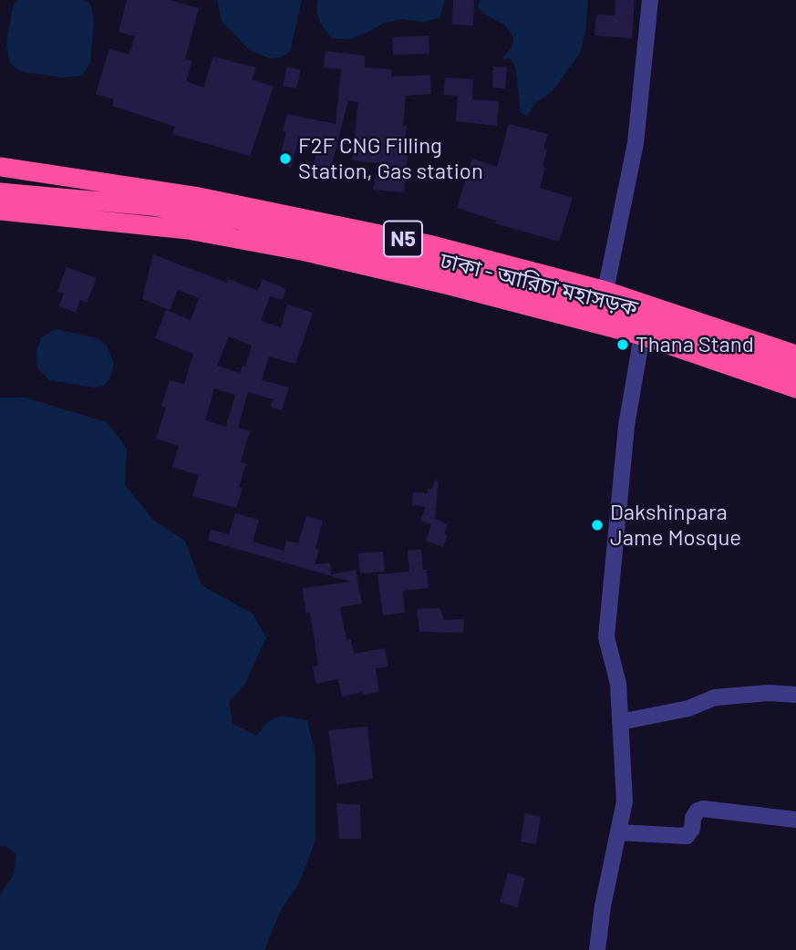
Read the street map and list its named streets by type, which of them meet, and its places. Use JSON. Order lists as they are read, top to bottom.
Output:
{
  "streets": {
    "highway": ["N5", "ঢাকা - আরিচা মহাসড়ক"]
  },
  "places": ["F2F CNG Filling Station, Gas station", "Thana Stand", "Dakshinpara Jame Mosque"]
}
